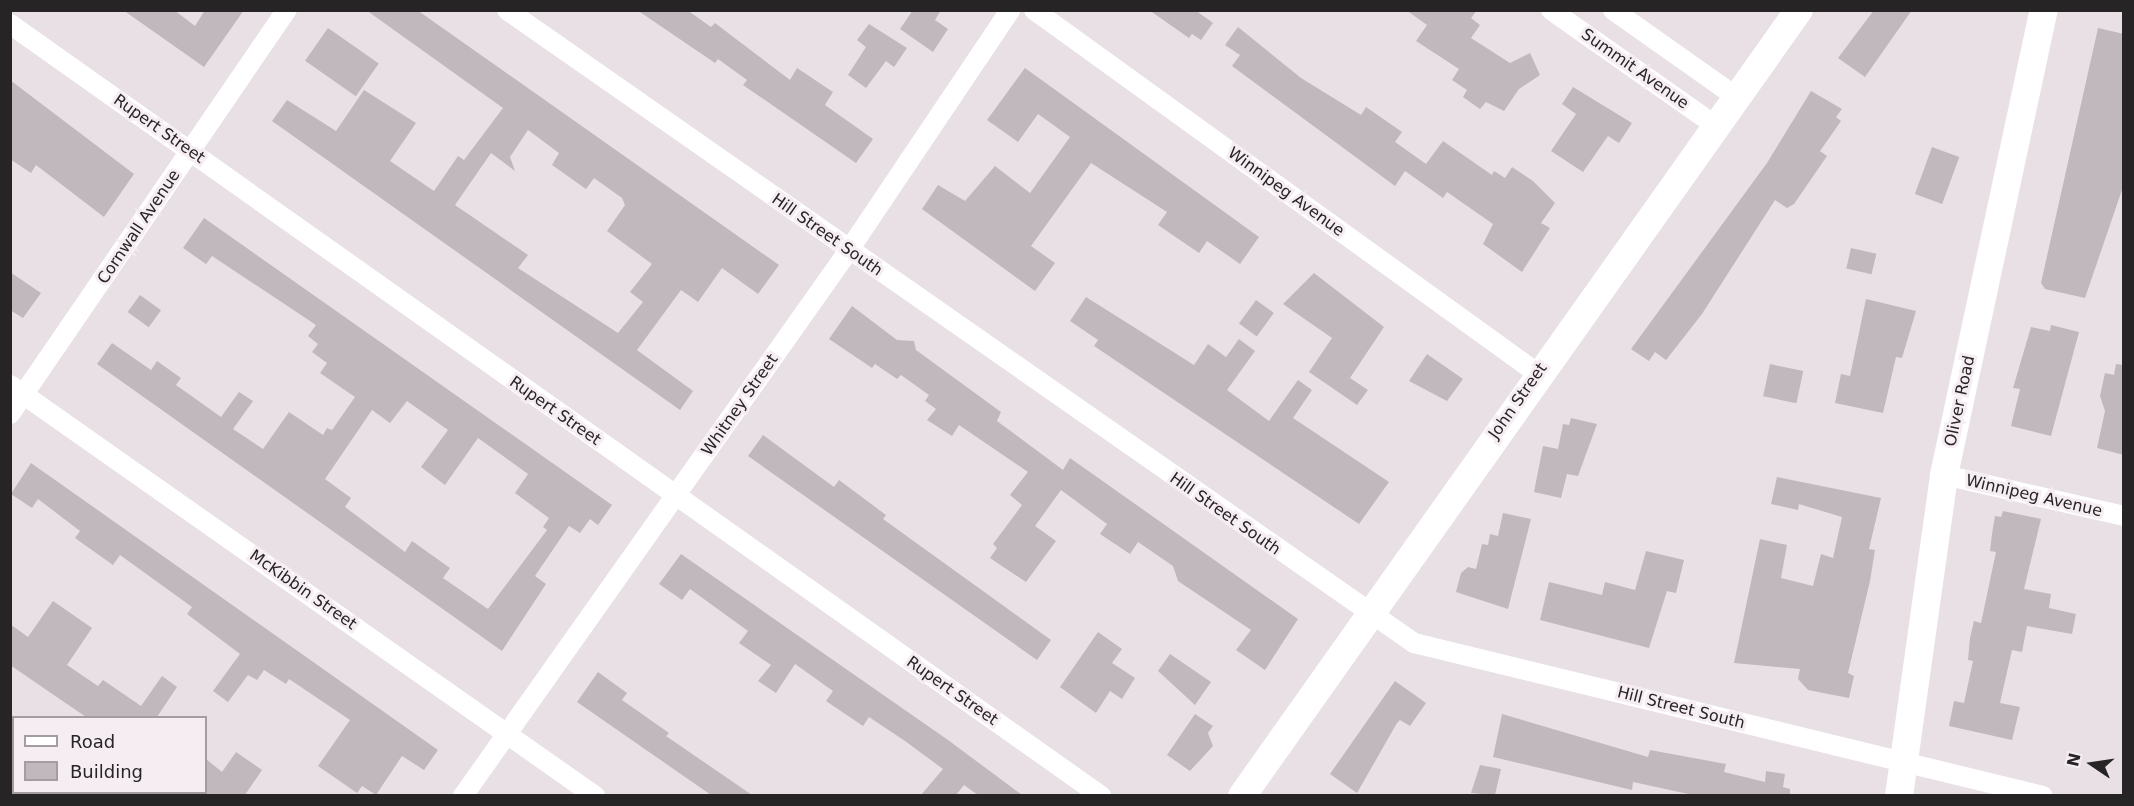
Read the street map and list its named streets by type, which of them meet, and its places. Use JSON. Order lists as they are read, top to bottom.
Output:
{
  "streets": {
    "street": [
      "Summit Avenue",
      "Rupert Street",
      "Winnipeg Avenue",
      "Cornwall Avenue",
      "Hill Street South",
      "John Street",
      "Oliver Road",
      "Whitney Street",
      "McKibbin Street"
    ]
  },
  "crossings": [
    ["Summit Avenue", "John Street"],
    ["Rupert Street", "Cornwall Avenue"],
    ["Rupert Street", "Whitney Street"],
    ["Winnipeg Avenue", "John Street"],
    ["Winnipeg Avenue", "Oliver Road"],
    ["Cornwall Avenue", "McKibbin Street"],
    ["Hill Street South", "John Street"],
    ["Hill Street South", "Oliver Road"],
    ["Hill Street South", "Whitney Street"],
    ["Whitney Street", "McKibbin Street"]
  ],
  "legend": ["Road", "Building"],
  "north": "left"
}
